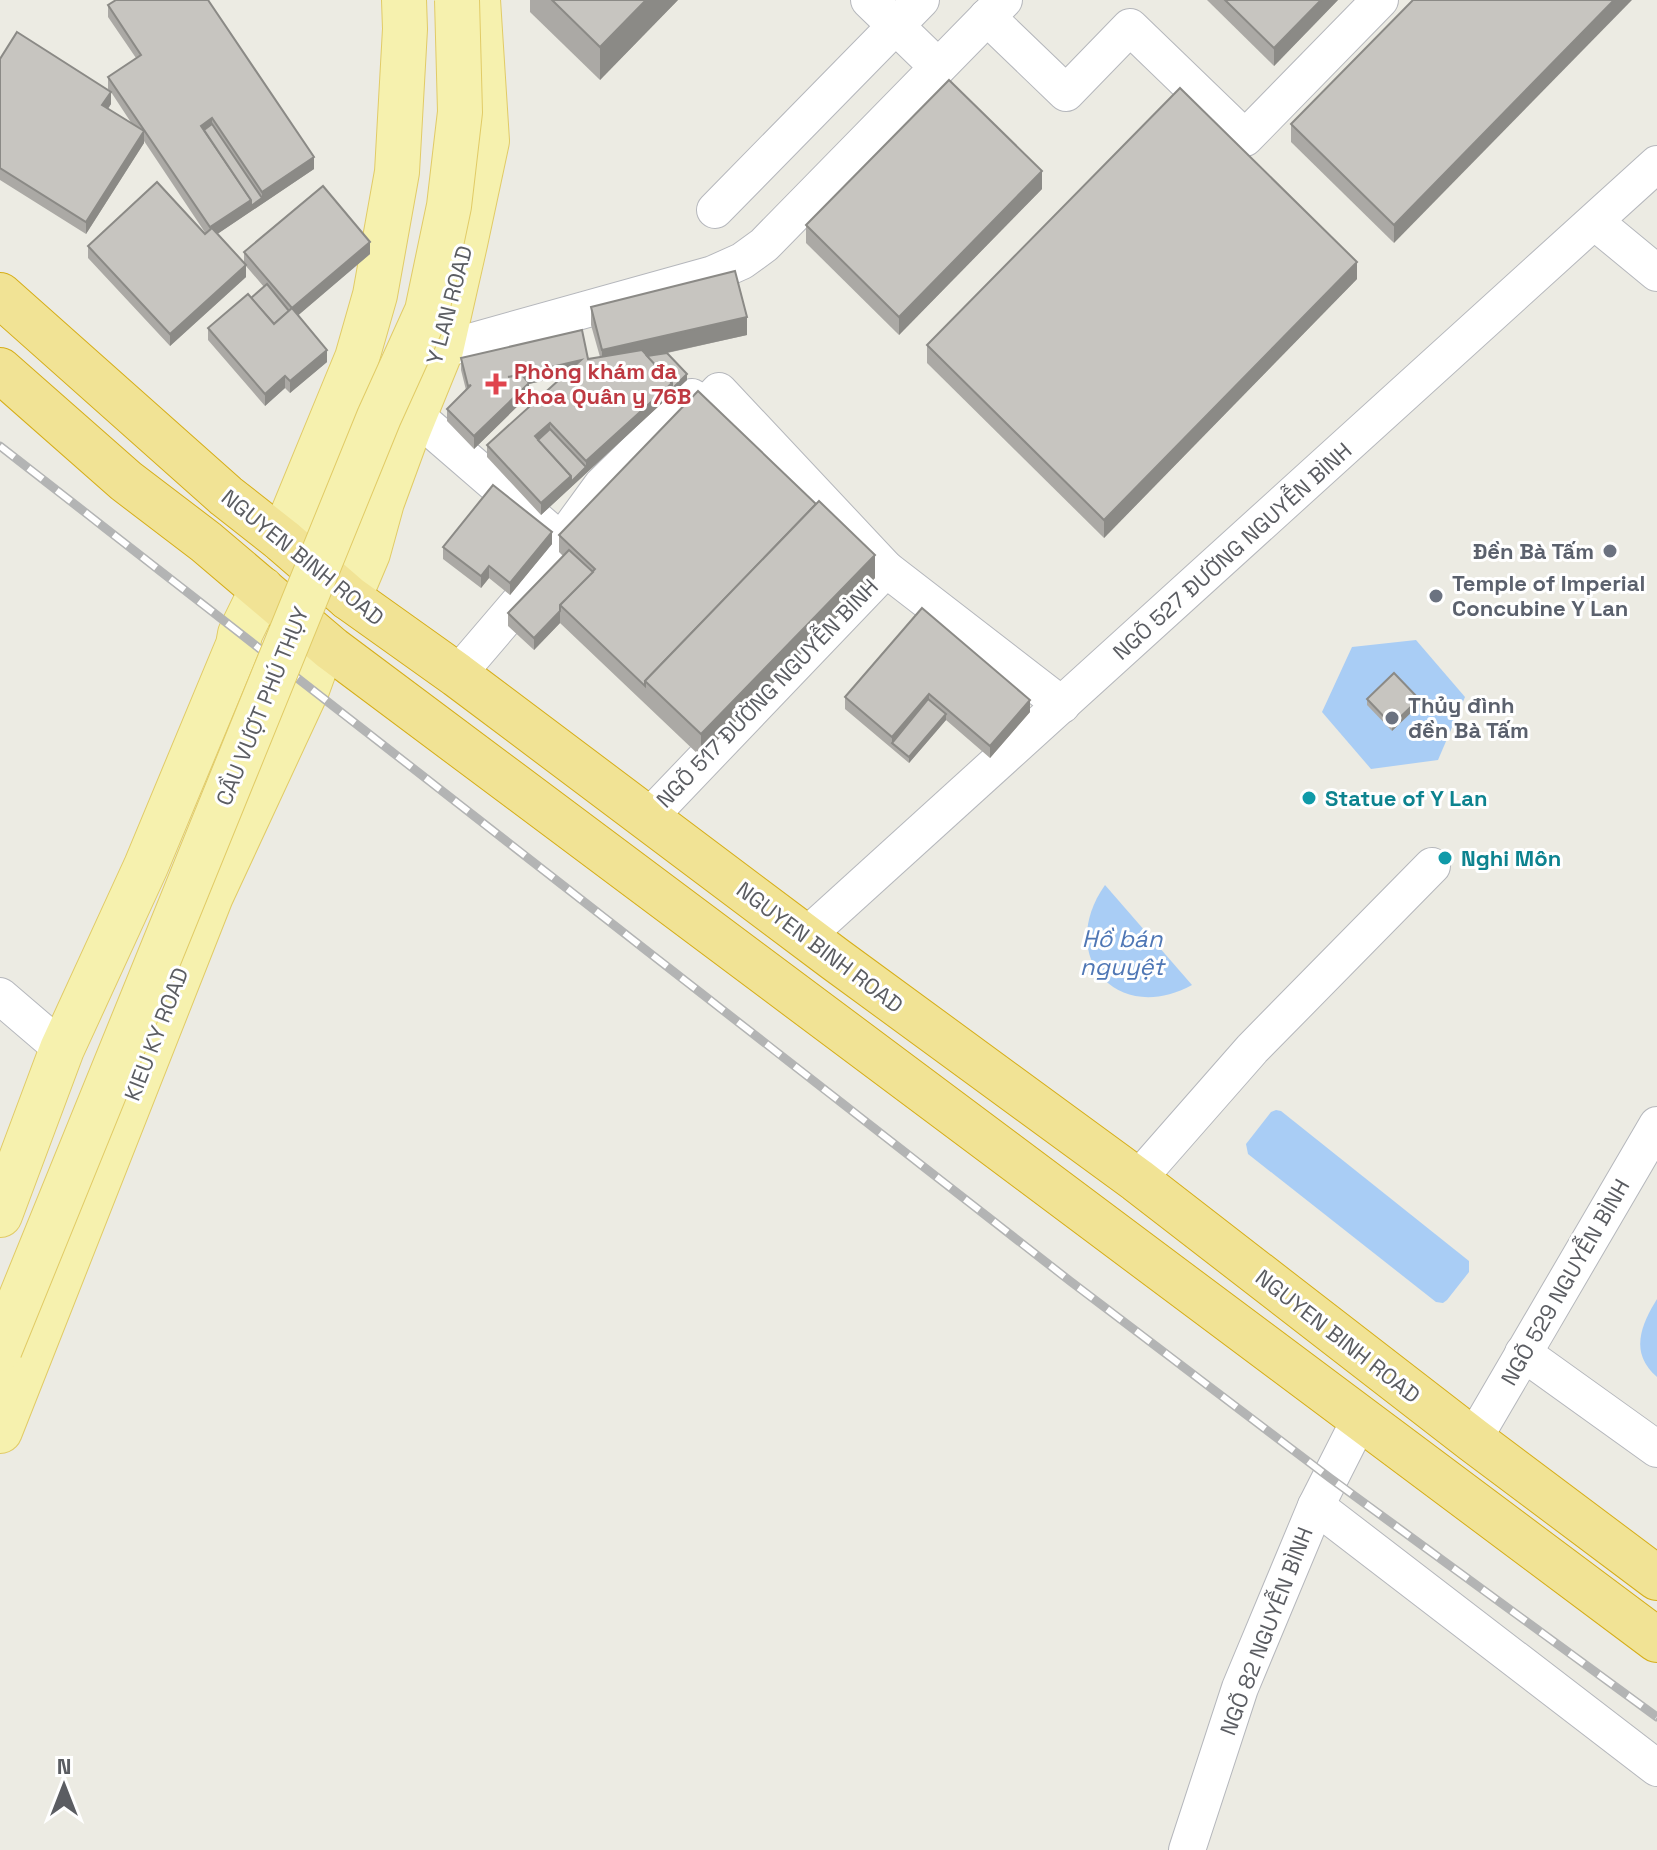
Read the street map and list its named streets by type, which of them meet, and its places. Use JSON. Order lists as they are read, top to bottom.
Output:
{
  "streets": {
    "highway": ["NGUYEN BINH ROAD"],
    "main road": ["Y LAN ROAD", "CẦU VƯỢT PHÚ THỤY", "KIEU KY ROAD"],
    "street": [
      "NGÕ 527 ĐƯỜNG NGUYỄN BÌNH",
      "NGÕ 517 ĐƯỜNG NGUYỄN BÌNH",
      "NGÕ 529 NGUYỄN BÌNH",
      "NGÕ 82 NGUYỄN BÌNH"
    ]
  },
  "crossings": [
    ["Y LAN ROAD", "NGUYEN BINH ROAD"],
    ["NGÕ 527 ĐƯỜNG NGUYỄN BÌNH", "NGUYEN BINH ROAD"],
    ["NGUYEN BINH ROAD", "NGÕ 517 ĐƯỜNG NGUYỄN BÌNH"],
    ["NGUYEN BINH ROAD", "NGÕ 529 NGUYỄN BÌNH"]
  ],
  "water": ["Hồ bán nguyệt"],
  "places": {
    "health": ["Phòng khám đa khoa Quân y 76B"],
    "other": [
      "Đền Bà Tấm",
      "Temple of Imperial Concubine Y Lan",
      "Thủy đình đền Bà Tấm",
      "Statue of Y Lan",
      "Nghi Môn"
    ]
  },
  "north": "top"
}
